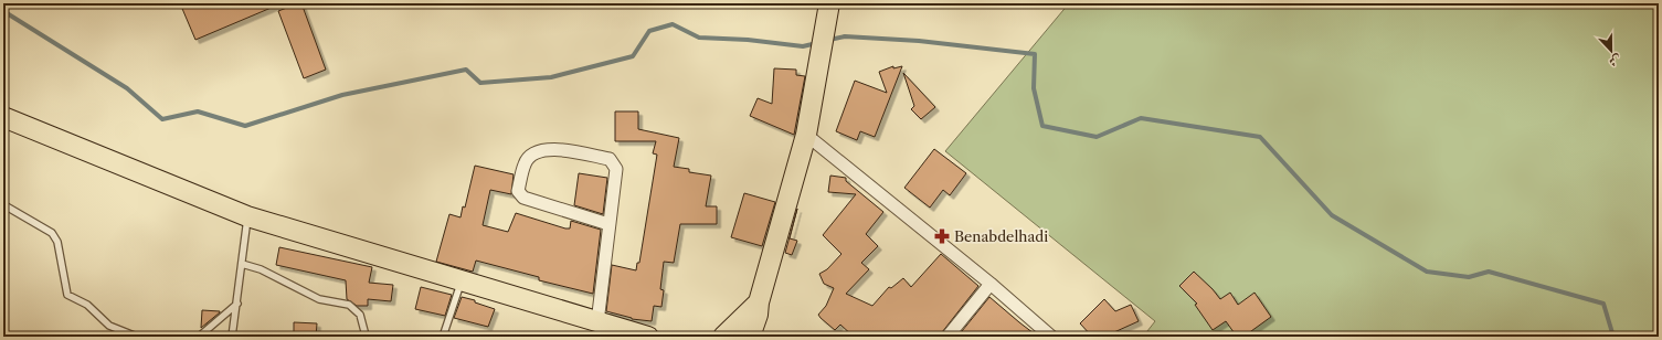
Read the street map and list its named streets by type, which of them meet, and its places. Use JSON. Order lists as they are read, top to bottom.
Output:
{
  "places": {
    "pharmacy": ["Benabdelhadi"]
  },
  "north": "bottom"
}
